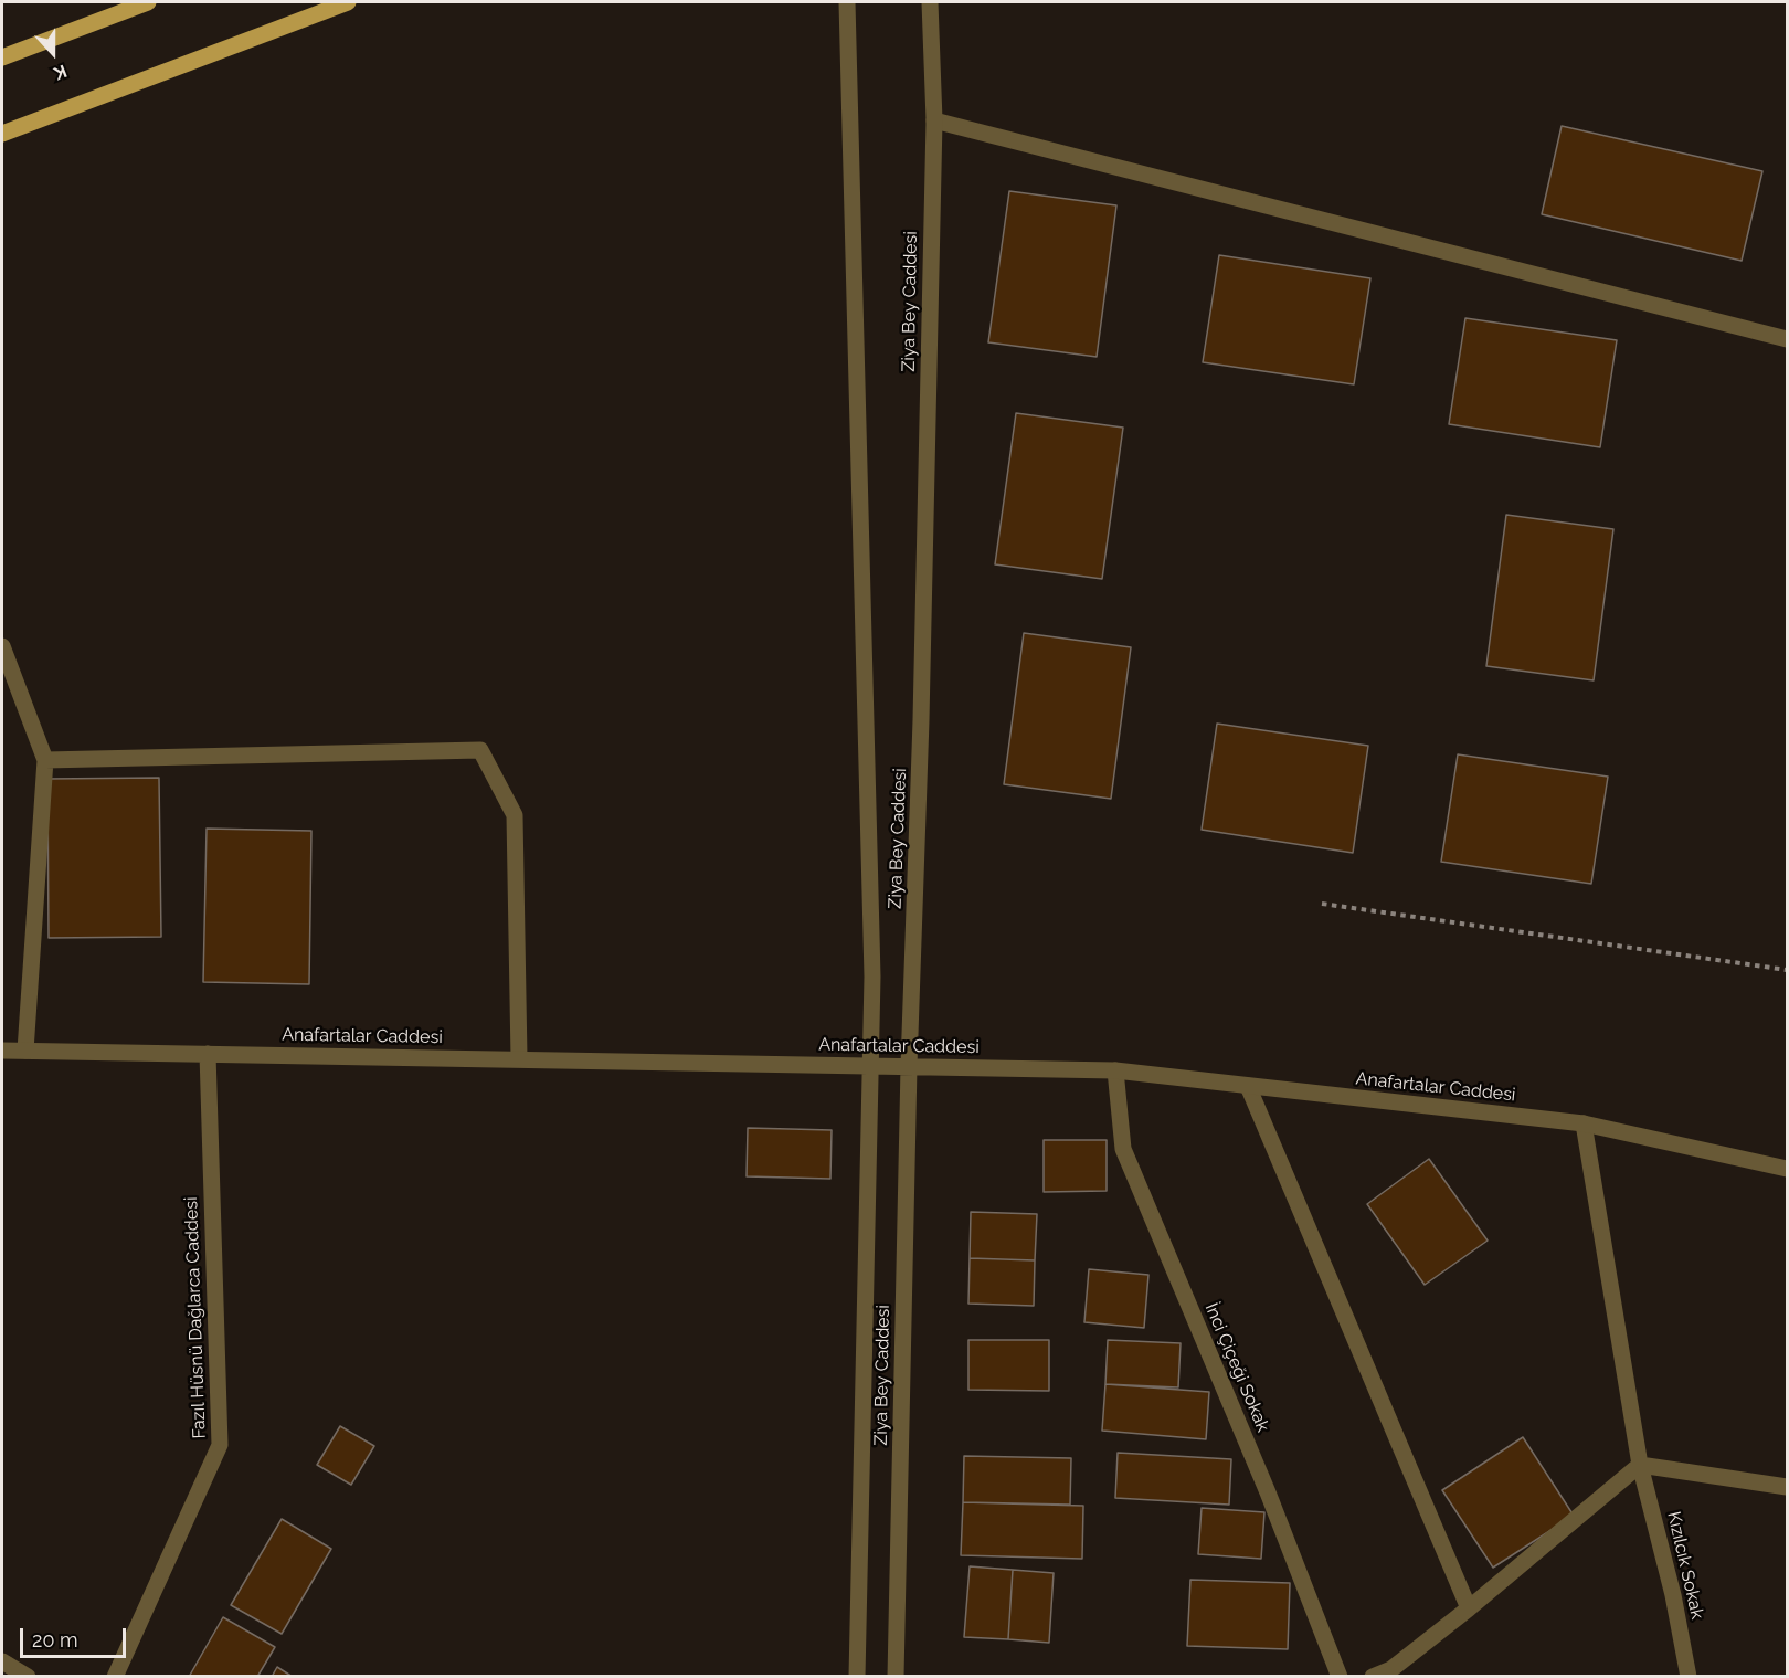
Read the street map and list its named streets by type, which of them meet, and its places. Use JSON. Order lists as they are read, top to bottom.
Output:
{
  "streets": {
    "street": [
      "Ziya Bey Caddesi",
      "Anafartalar Caddesi",
      "Fazıl Hüsnü Dağlarca Caddesi",
      "İnci Çiçeği Sokak",
      "Kızılcık Sokak"
    ]
  },
  "crossings": [
    ["Ziya Bey Caddesi", "Anafartalar Caddesi"],
    ["Anafartalar Caddesi", "Fazıl Hüsnü Dağlarca Caddesi"],
    ["Anafartalar Caddesi", "İnci Çiçeği Sokak"],
    ["Anafartalar Caddesi", "Kızılcık Sokak"]
  ],
  "scale_bar": "20 m",
  "north": "bottom"
}
